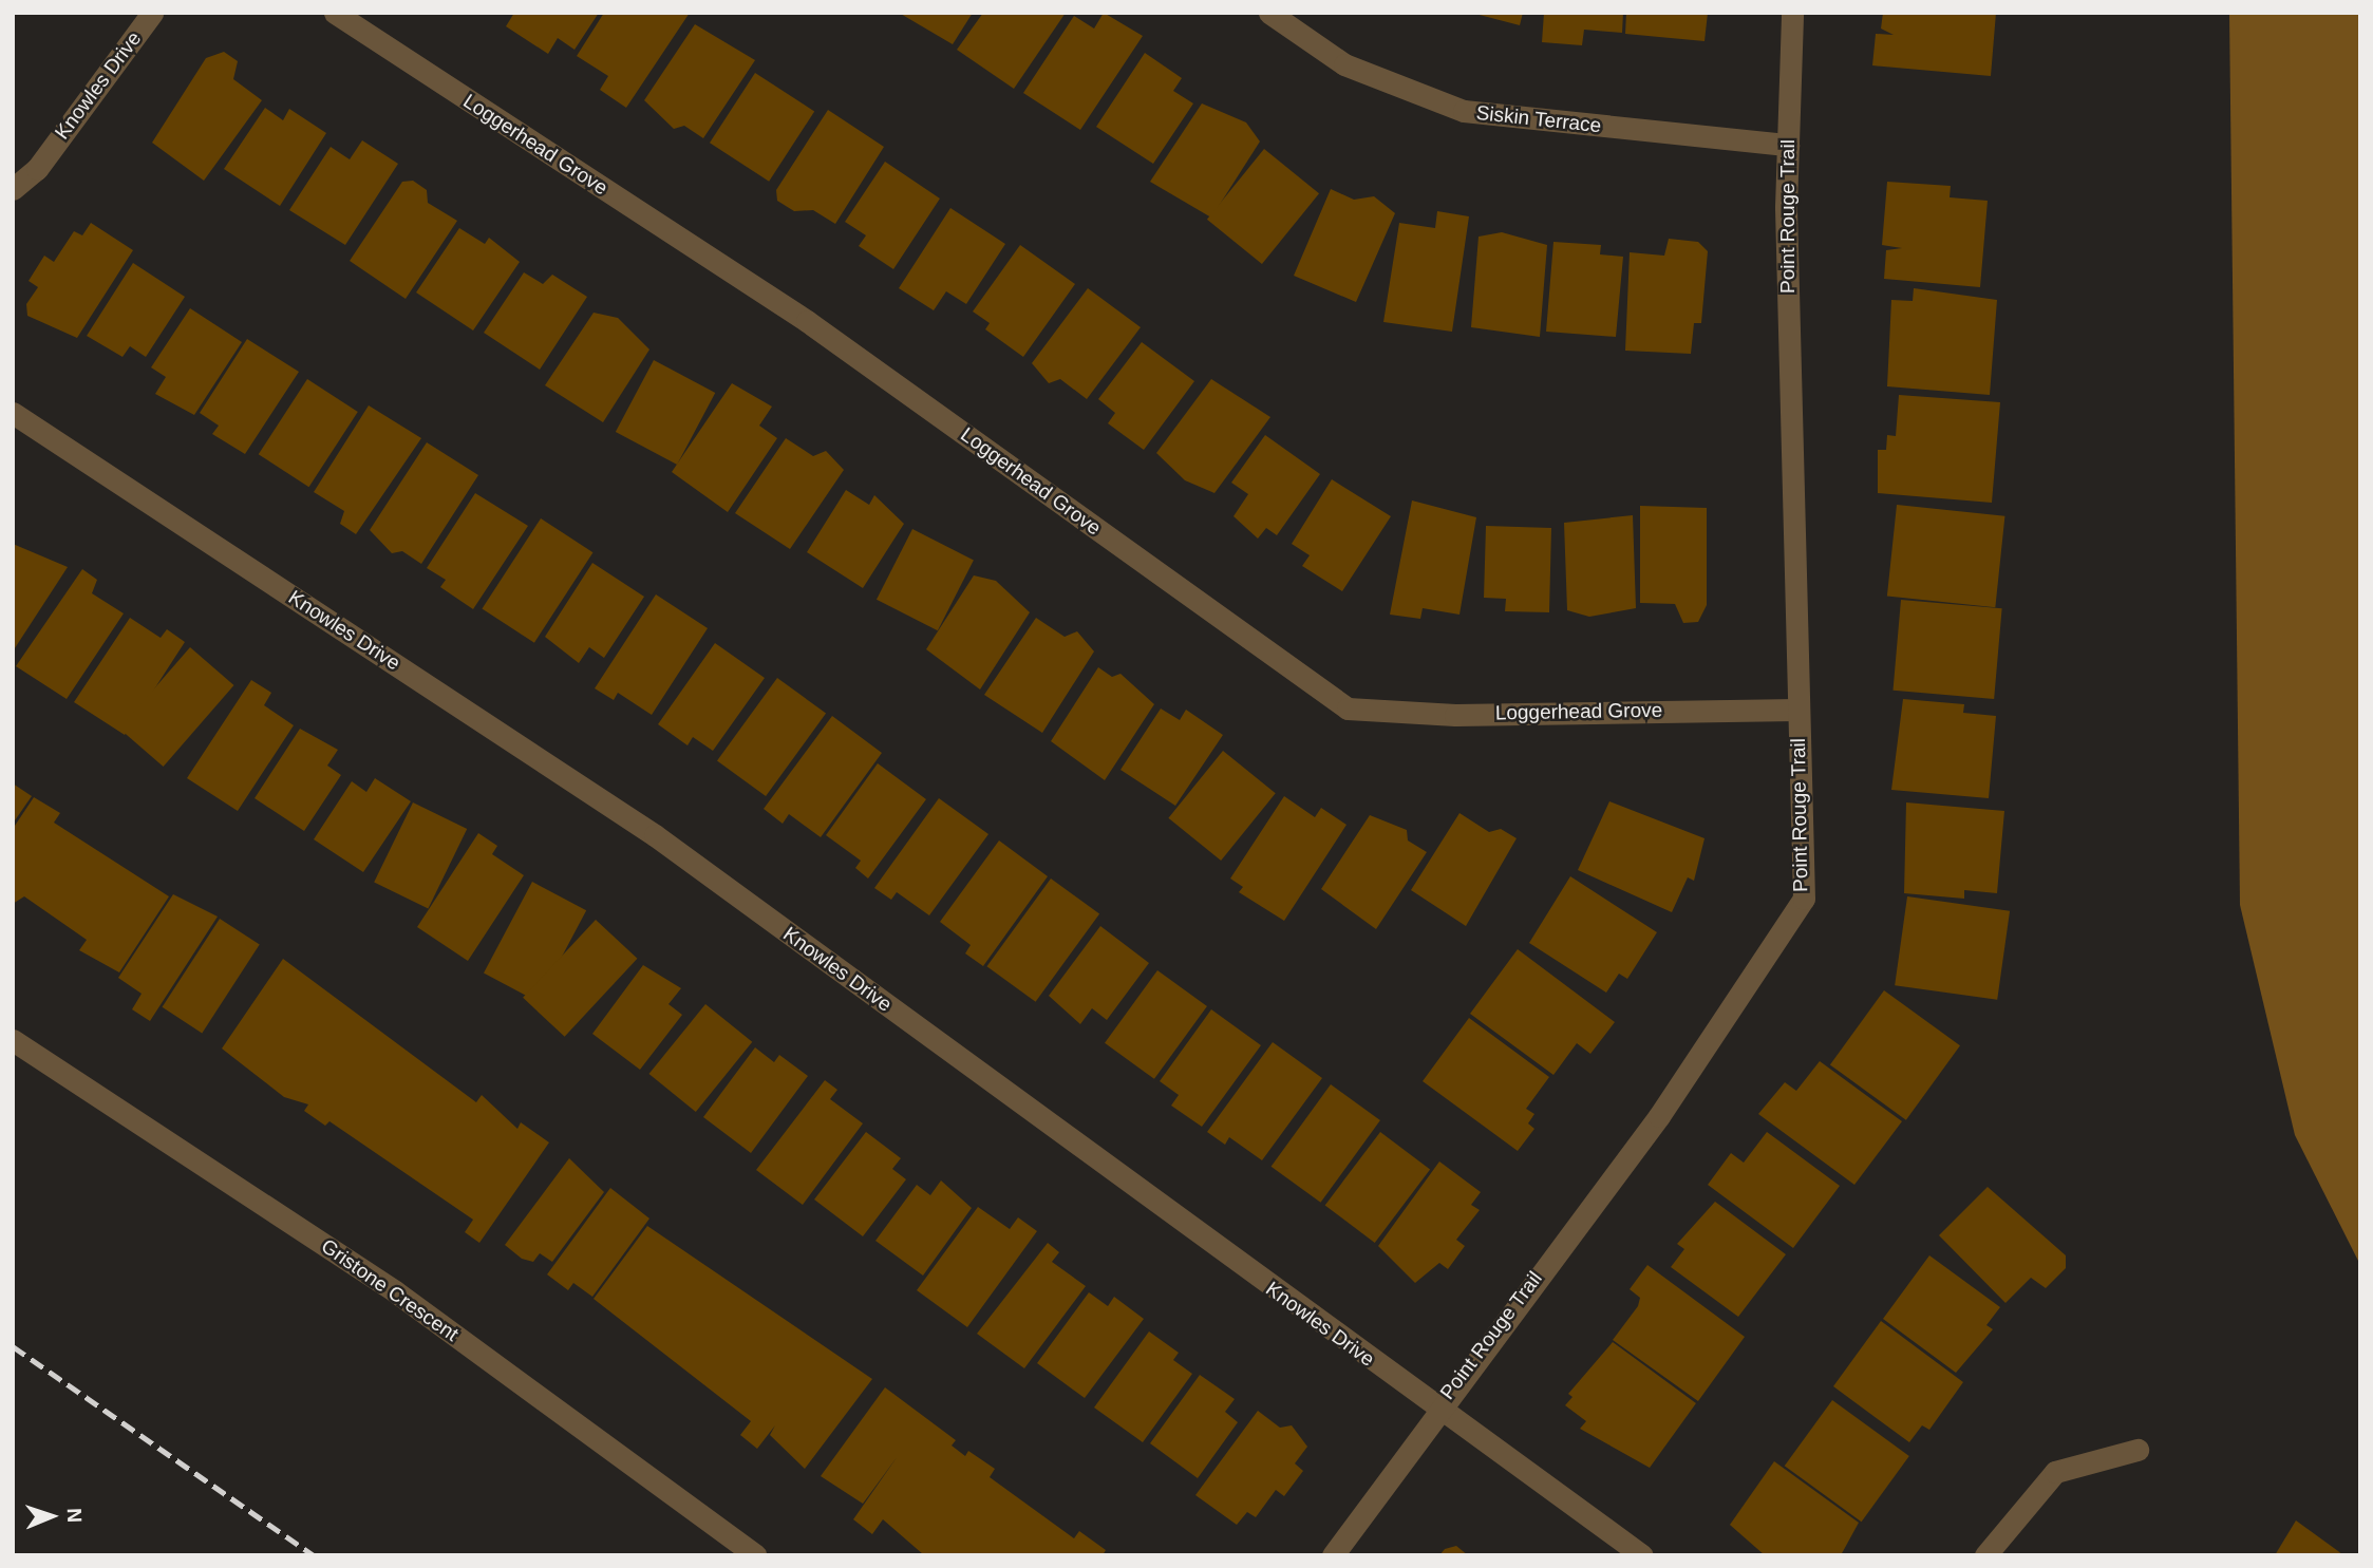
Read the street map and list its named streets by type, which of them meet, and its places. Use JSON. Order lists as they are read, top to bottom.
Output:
{
  "streets": {
    "street": [
      "Knowles Drive",
      "Siskin Terrace",
      "Loggerhead Grove",
      "Point Rouge Trail",
      "Gristone Crescent"
    ]
  },
  "crossings": [
    ["Knowles Drive", "Point Rouge Trail"],
    ["Siskin Terrace", "Point Rouge Trail"],
    ["Loggerhead Grove", "Point Rouge Trail"]
  ],
  "north": "right"
}
